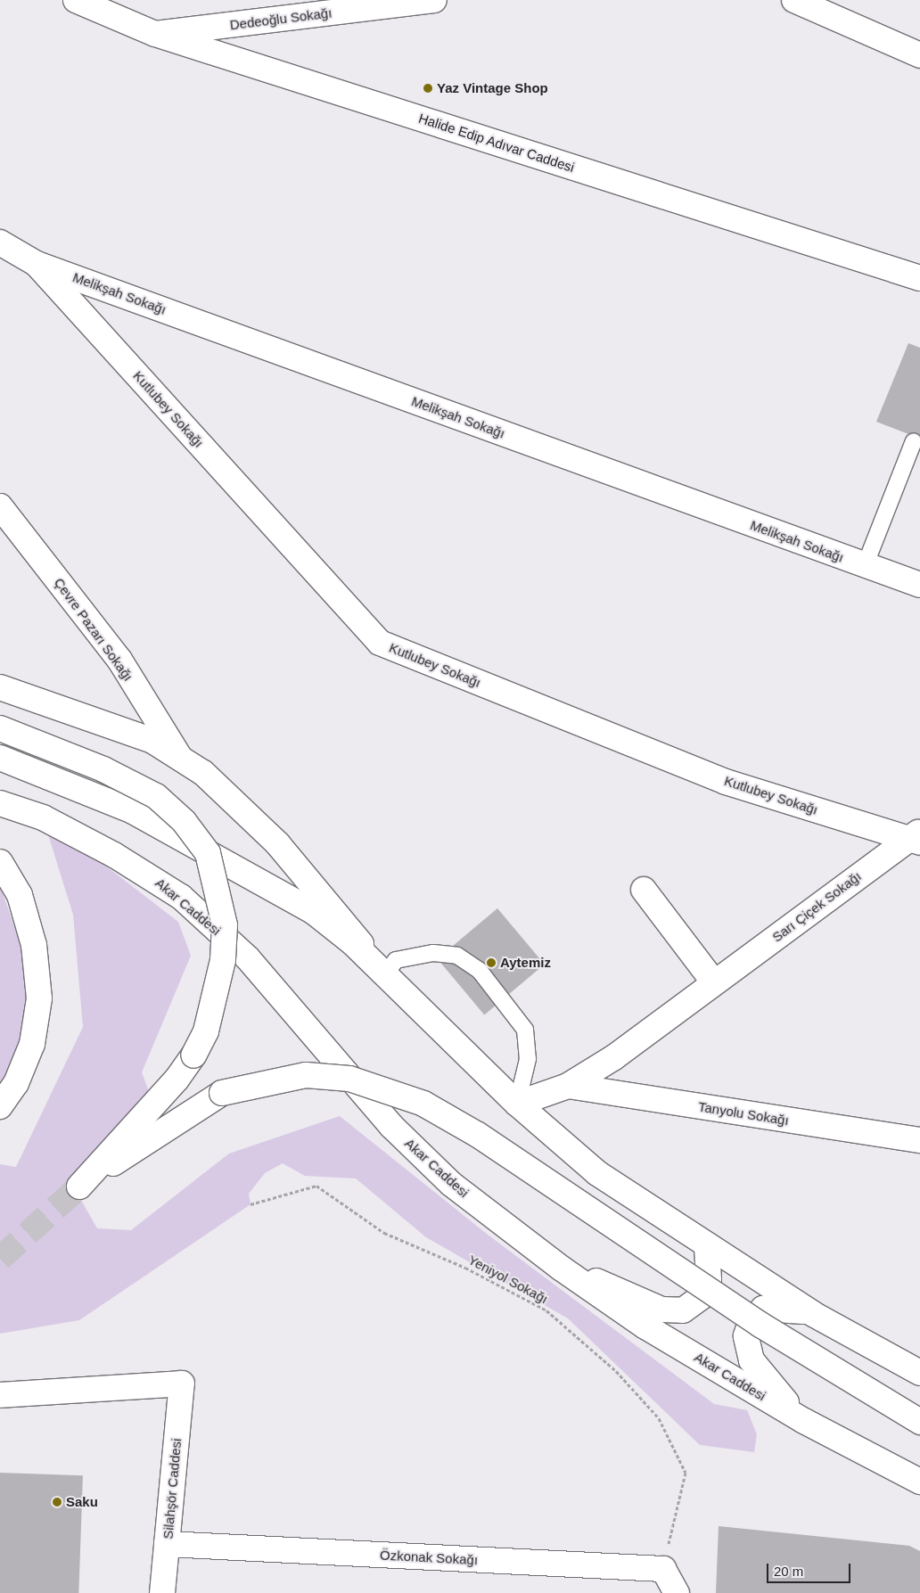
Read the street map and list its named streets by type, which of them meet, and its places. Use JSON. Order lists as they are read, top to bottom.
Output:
{
  "streets": {
    "street": [
      "Dedeoğlu Sokağı",
      "Halide Edip Adıvar Caddesi",
      "Melikşah Sokağı",
      "Kutlubey Sokağı",
      "Çevre Pazarı Sokağı",
      "Akar Caddesi",
      "Sarı Çiçek Sokağı",
      "Tanyolu Sokağı",
      "Silahşör Caddesi",
      "Özkonak Sokağı"
    ],
    "path": ["Yeniyol Sokağı"]
  },
  "crossings": [
    ["Dedeoğlu Sokağı", "Halide Edip Adıvar Caddesi"],
    ["Melikşah Sokağı", "Kutlubey Sokağı"],
    ["Kutlubey Sokağı", "Sarı Çiçek Sokağı"],
    ["Sarı Çiçek Sokağı", "Tanyolu Sokağı"],
    ["Yeniyol Sokağı", "Özkonak Sokağı"],
    ["Silahşör Caddesi", "Özkonak Sokağı"]
  ],
  "places": ["Yaz Vintage Shop", "Aytemiz", "Saku"],
  "scale_bar": "20 m"
}
